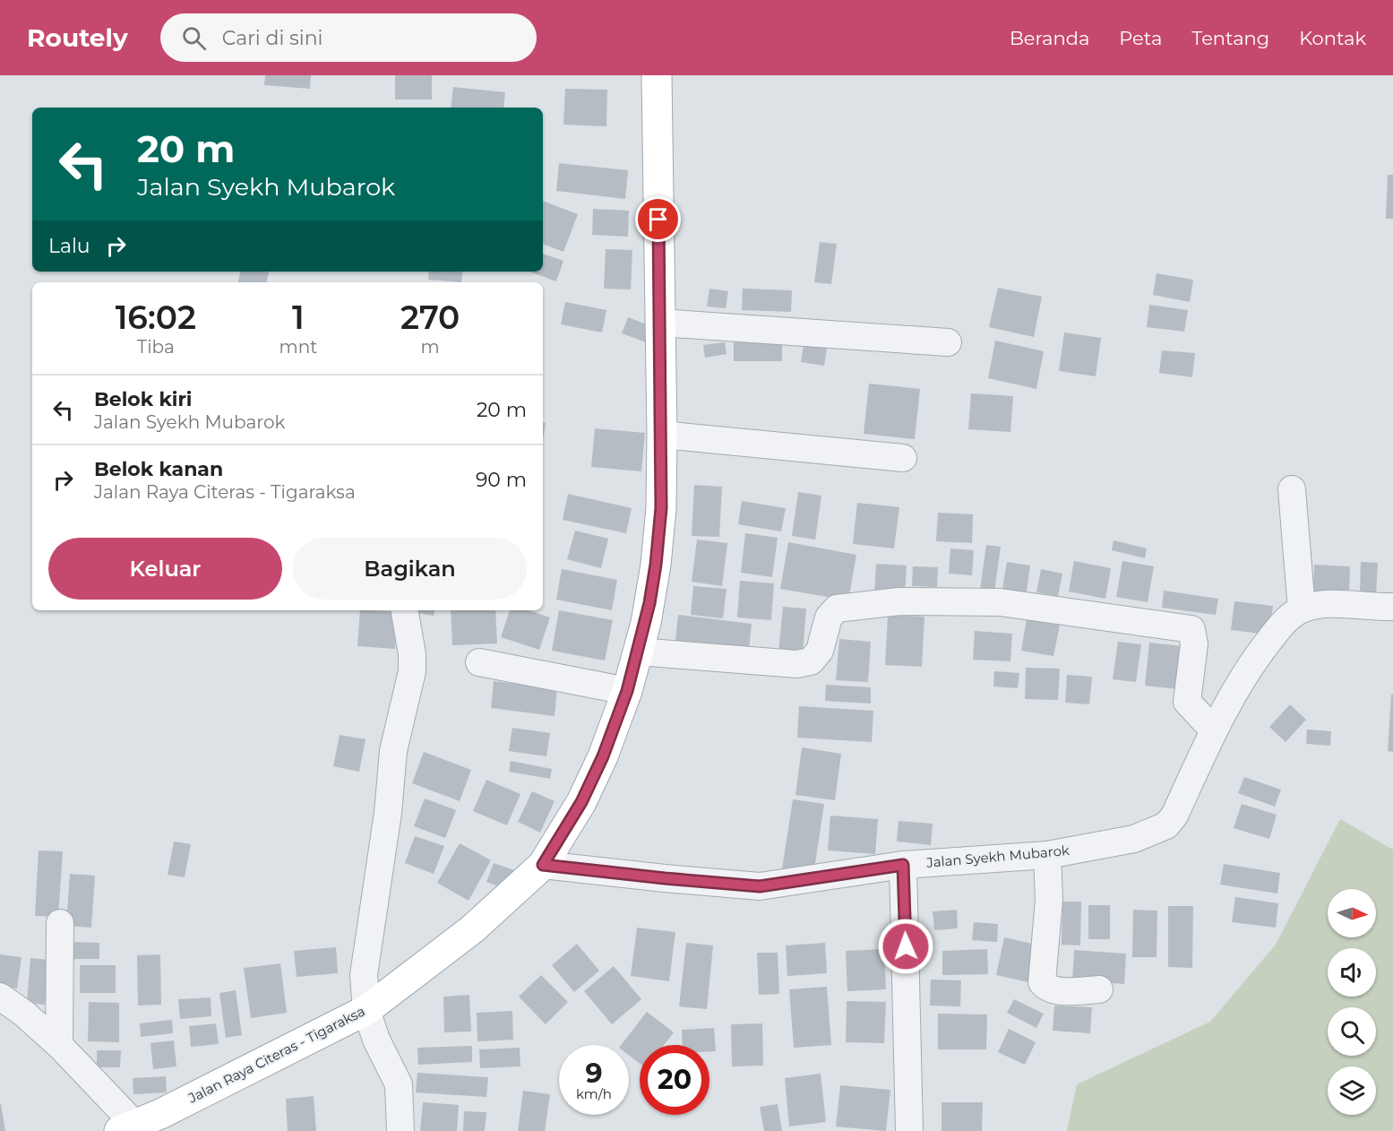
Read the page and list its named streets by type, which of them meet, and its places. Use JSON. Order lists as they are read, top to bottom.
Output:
{
  "streets": {
    "main road": ["Jalan Raya Citeras - Tigaraksa"],
    "street": ["Jalan Syekh Mubarok"]
  },
  "crossings": [
    ["Jalan Syekh Mubarok", "Jalan Raya Citeras - Tigaraksa"]
  ],
  "north": "right",
  "page": {
    "header": "Routely",
    "search": "Cari di sini",
    "nav": [
      "Beranda",
      "Peta",
      "Tentang",
      "Kontak"
    ],
    "turn": ["20 m", "Jalan Syekh Mubarok"],
    "then": "Lalu",
    "eta": [
      "16:02",
      "Tiba",
      "1",
      "mnt",
      "270",
      "m"
    ],
    "list": [
      {
        "name": "Belok kiri",
        "note": "Jalan Syekh Mubarok",
        "value": "20 m"
      },
      {
        "name": "Belok kanan",
        "note": "Jalan Raya Citeras - Tigaraksa",
        "value": "90 m"
      }
    ],
    "buttons": ["Keluar", "Bagikan"],
    "speed": "9 km/h",
    "limit": "20"
  }
}
